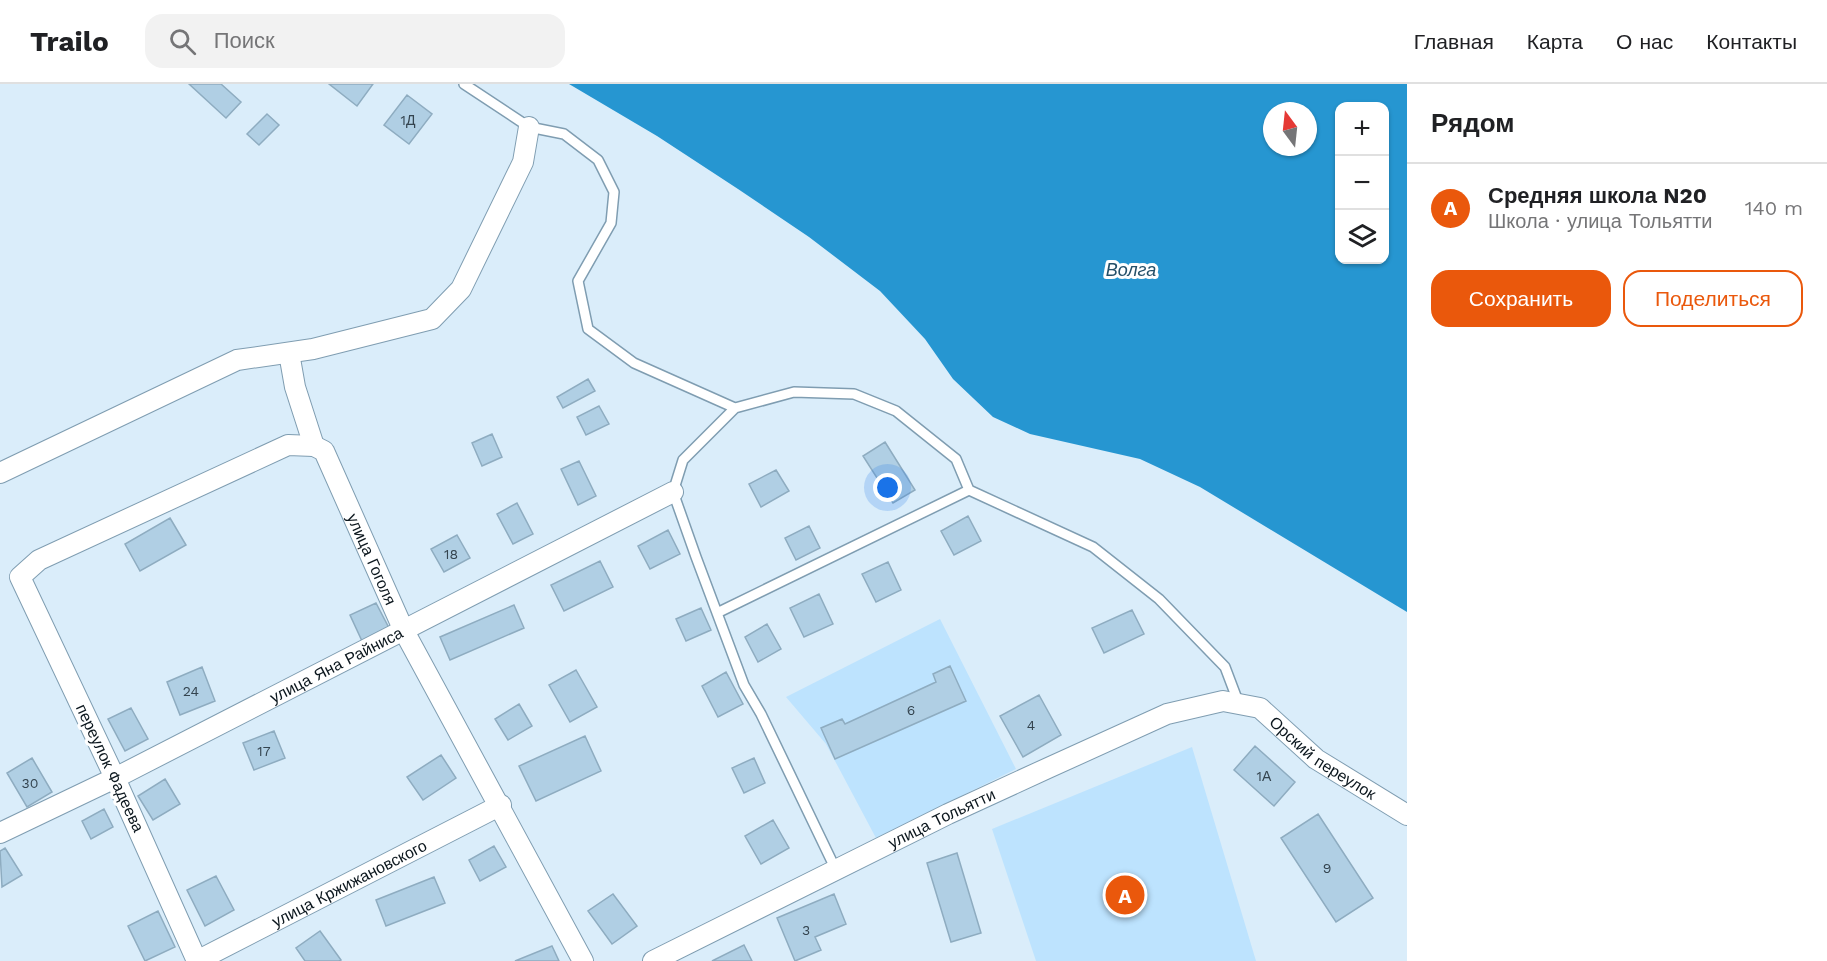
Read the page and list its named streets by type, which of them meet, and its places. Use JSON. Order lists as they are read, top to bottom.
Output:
{
  "streets": {
    "street": [
      "улица Гоголя",
      "улица Яна Райниса",
      "Орский переулок",
      "переулок Фадеева",
      "улица Тольятти",
      "улица Кржижановского"
    ]
  },
  "crossings": [
    ["улица Гоголя", "улица Яна Райниса"],
    ["улица Гоголя", "переулок Фадеева"],
    ["улица Гоголя", "улица Кржижановского"],
    ["улица Яна Райниса", "переулок Фадеева"],
    ["Орский переулок", "улица Тольятти"],
    ["переулок Фадеева", "улица Кржижановского"]
  ],
  "water": ["Волга"],
  "house_numbers": [
    "1Д",
    "18",
    "24",
    "6",
    "4",
    "17",
    "1А",
    "30",
    "9",
    "3"
  ],
  "north": "top",
  "page": {
    "header": "Trailo",
    "search": "Поиск",
    "nav": [
      "Главная",
      "Карта",
      "О нас",
      "Контакты"
    ],
    "heading": "Рядом",
    "map_buttons": ["+", "−"],
    "list": [
      {
        "mark": "A",
        "name": "Средняя школа N20",
        "note": "Школа · улица Тольятти",
        "value": "140 m"
      }
    ],
    "buttons": ["Сохранить", "Поделиться"],
    "pins": "A"
  }
}
